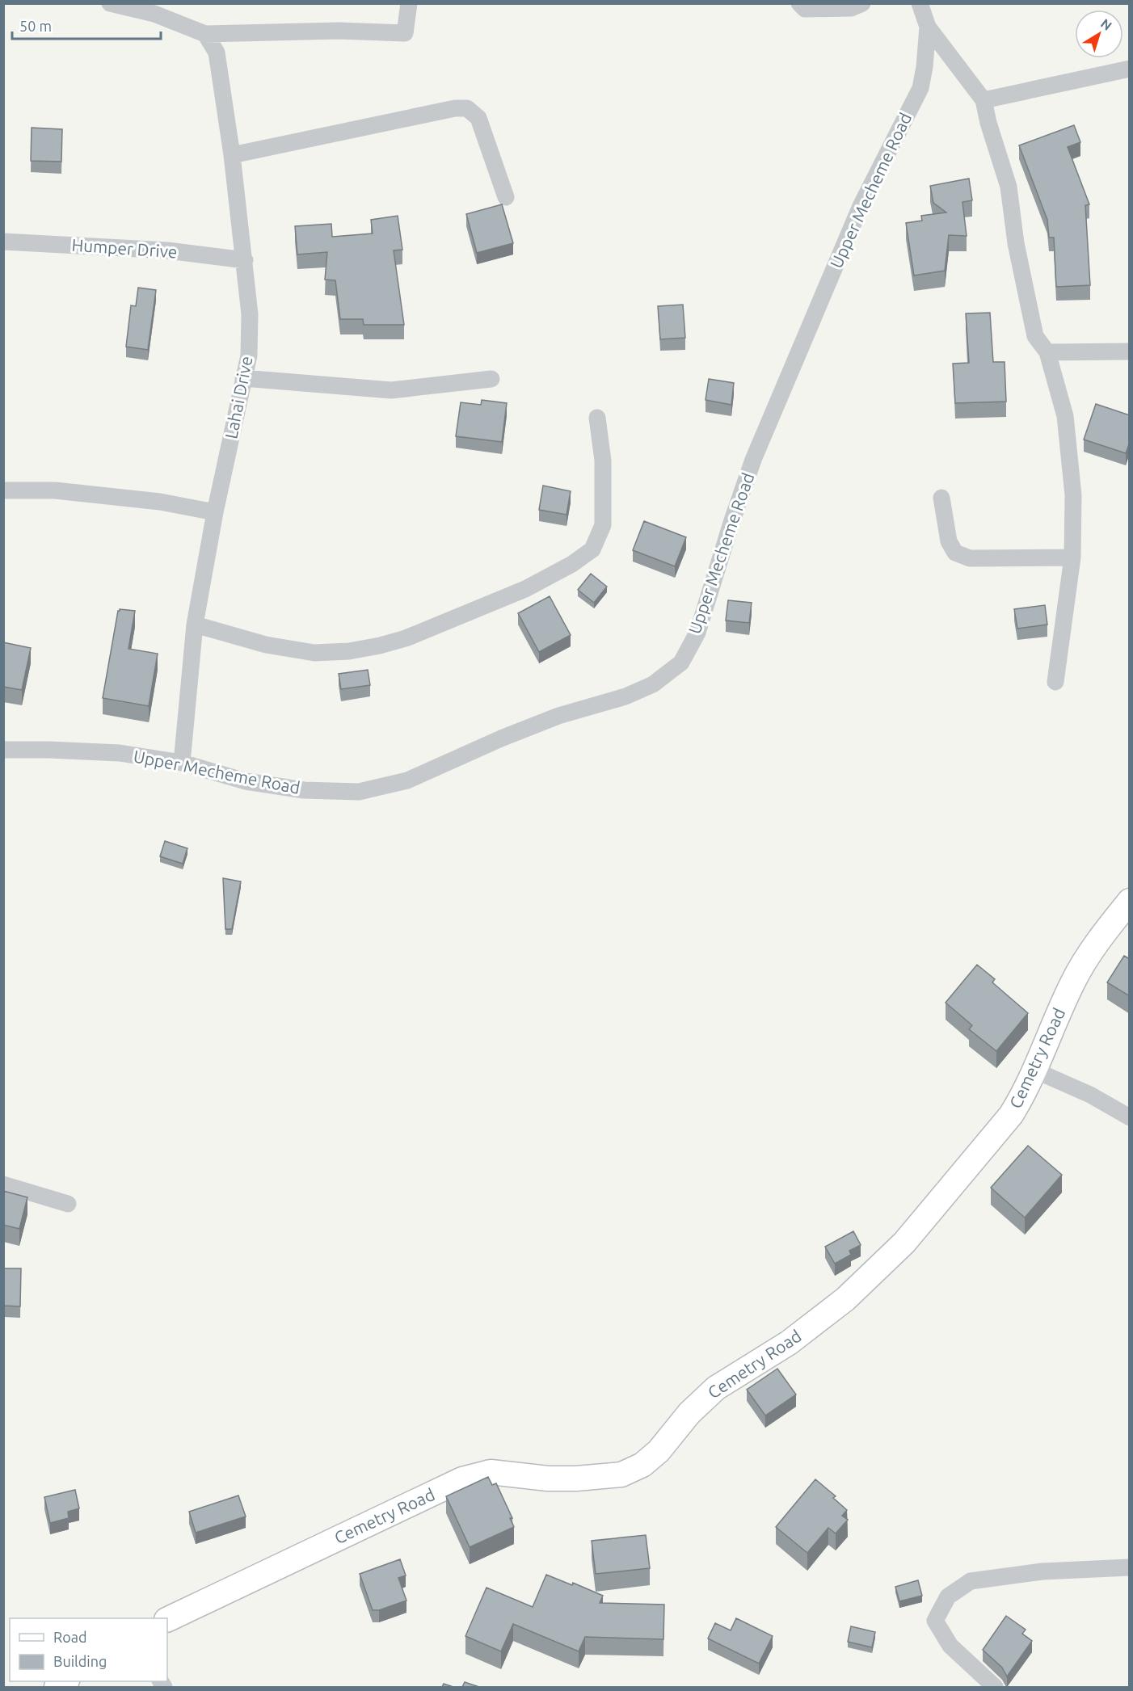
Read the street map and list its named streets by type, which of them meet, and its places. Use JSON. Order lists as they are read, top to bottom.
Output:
{
  "streets": {
    "street": [
      "Upper Mecheme Road",
      "Humper Drive",
      "Lahai Drive",
      "Cemetry Road"
    ]
  },
  "crossings": [
    ["Upper Mecheme Road", "Lahai Drive"],
    ["Humper Drive", "Lahai Drive"]
  ],
  "legend": ["Road", "Building"],
  "scale_bar": "50 m",
  "north": "top right"
}
